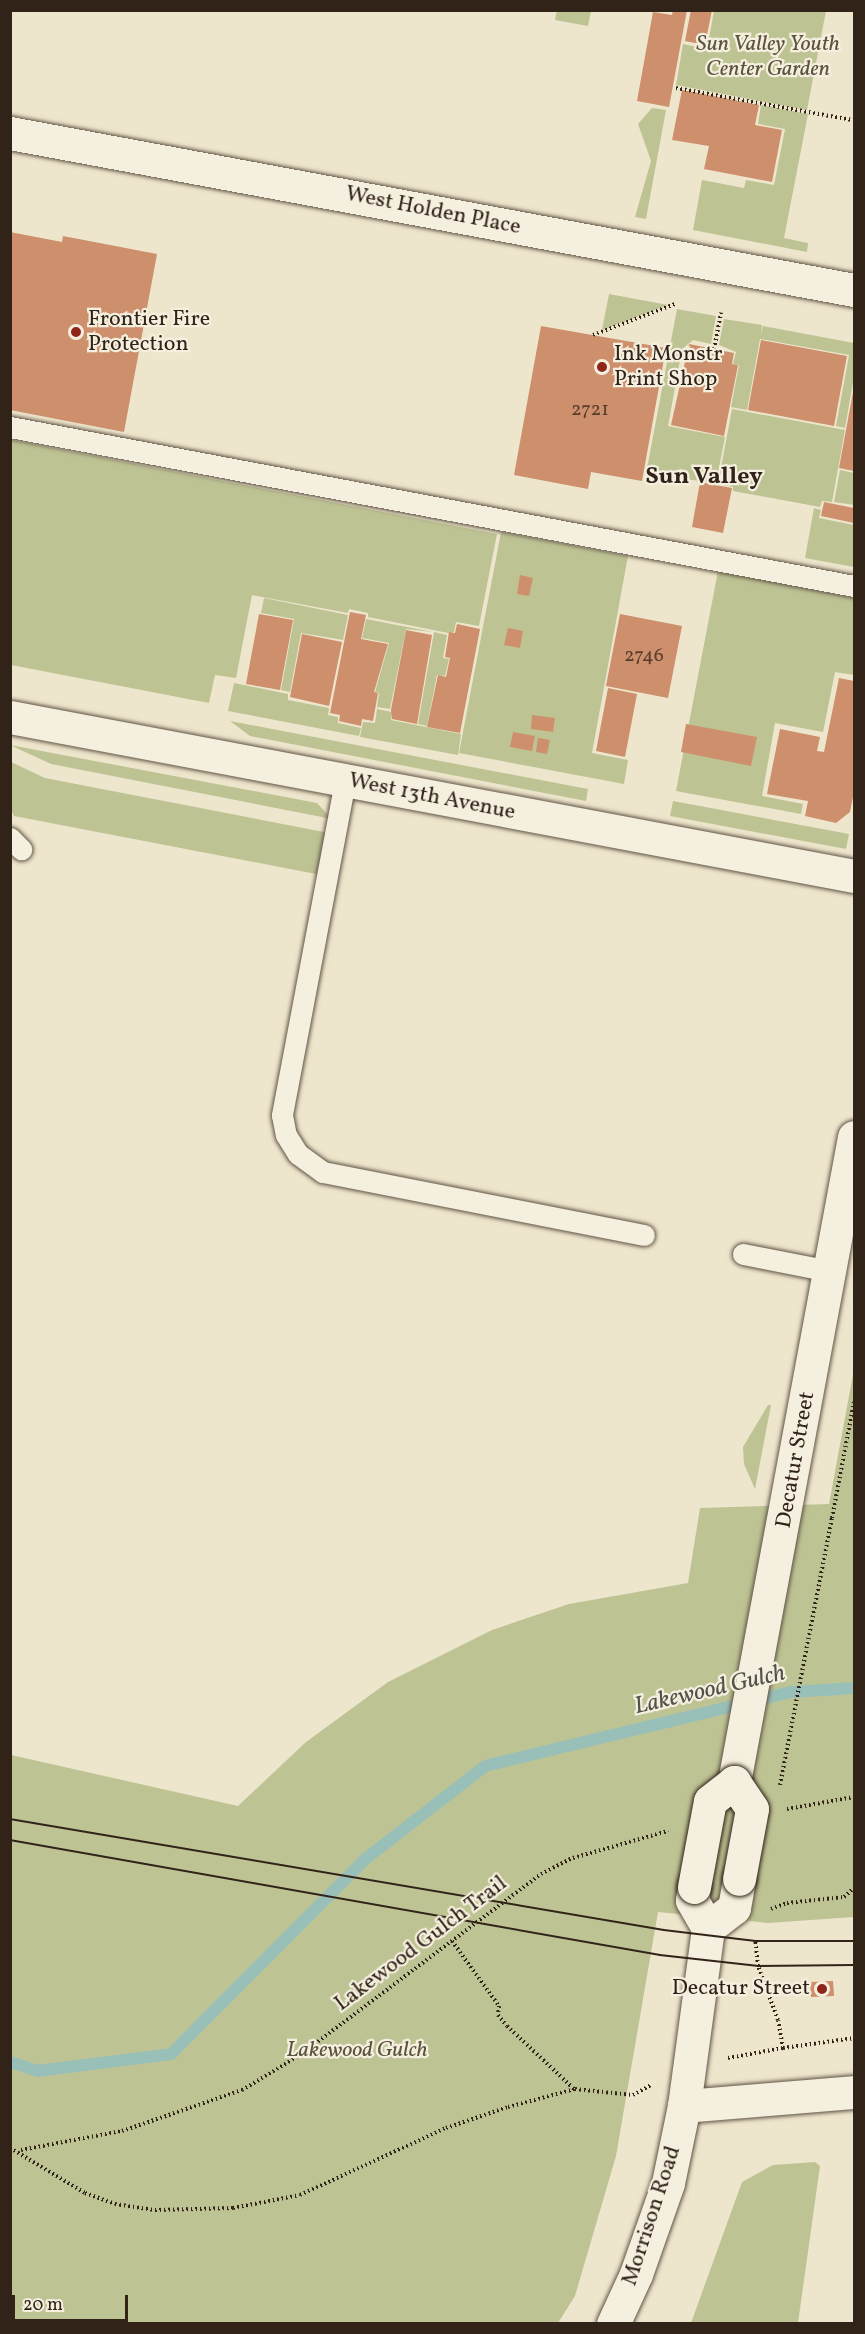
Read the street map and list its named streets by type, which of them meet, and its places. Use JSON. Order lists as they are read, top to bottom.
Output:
{
  "streets": {
    "street": [
      "West Holden Place",
      "West 13th Avenue",
      "Decatur Street",
      "Morrison Road"
    ],
    "path": ["Lakewood Gulch Trail"]
  },
  "districts": ["Sun Valley"],
  "water": ["Lakewood Gulch"],
  "parks": ["Sun Valley Youth Center Garden", "Lakewood Gulch"],
  "places": ["Frontier Fire Protection", "Ink Monstr Print Shop", "Decatur Street"],
  "house_numbers": ["2721", "2746"],
  "scale_bar": "20 m"
}
